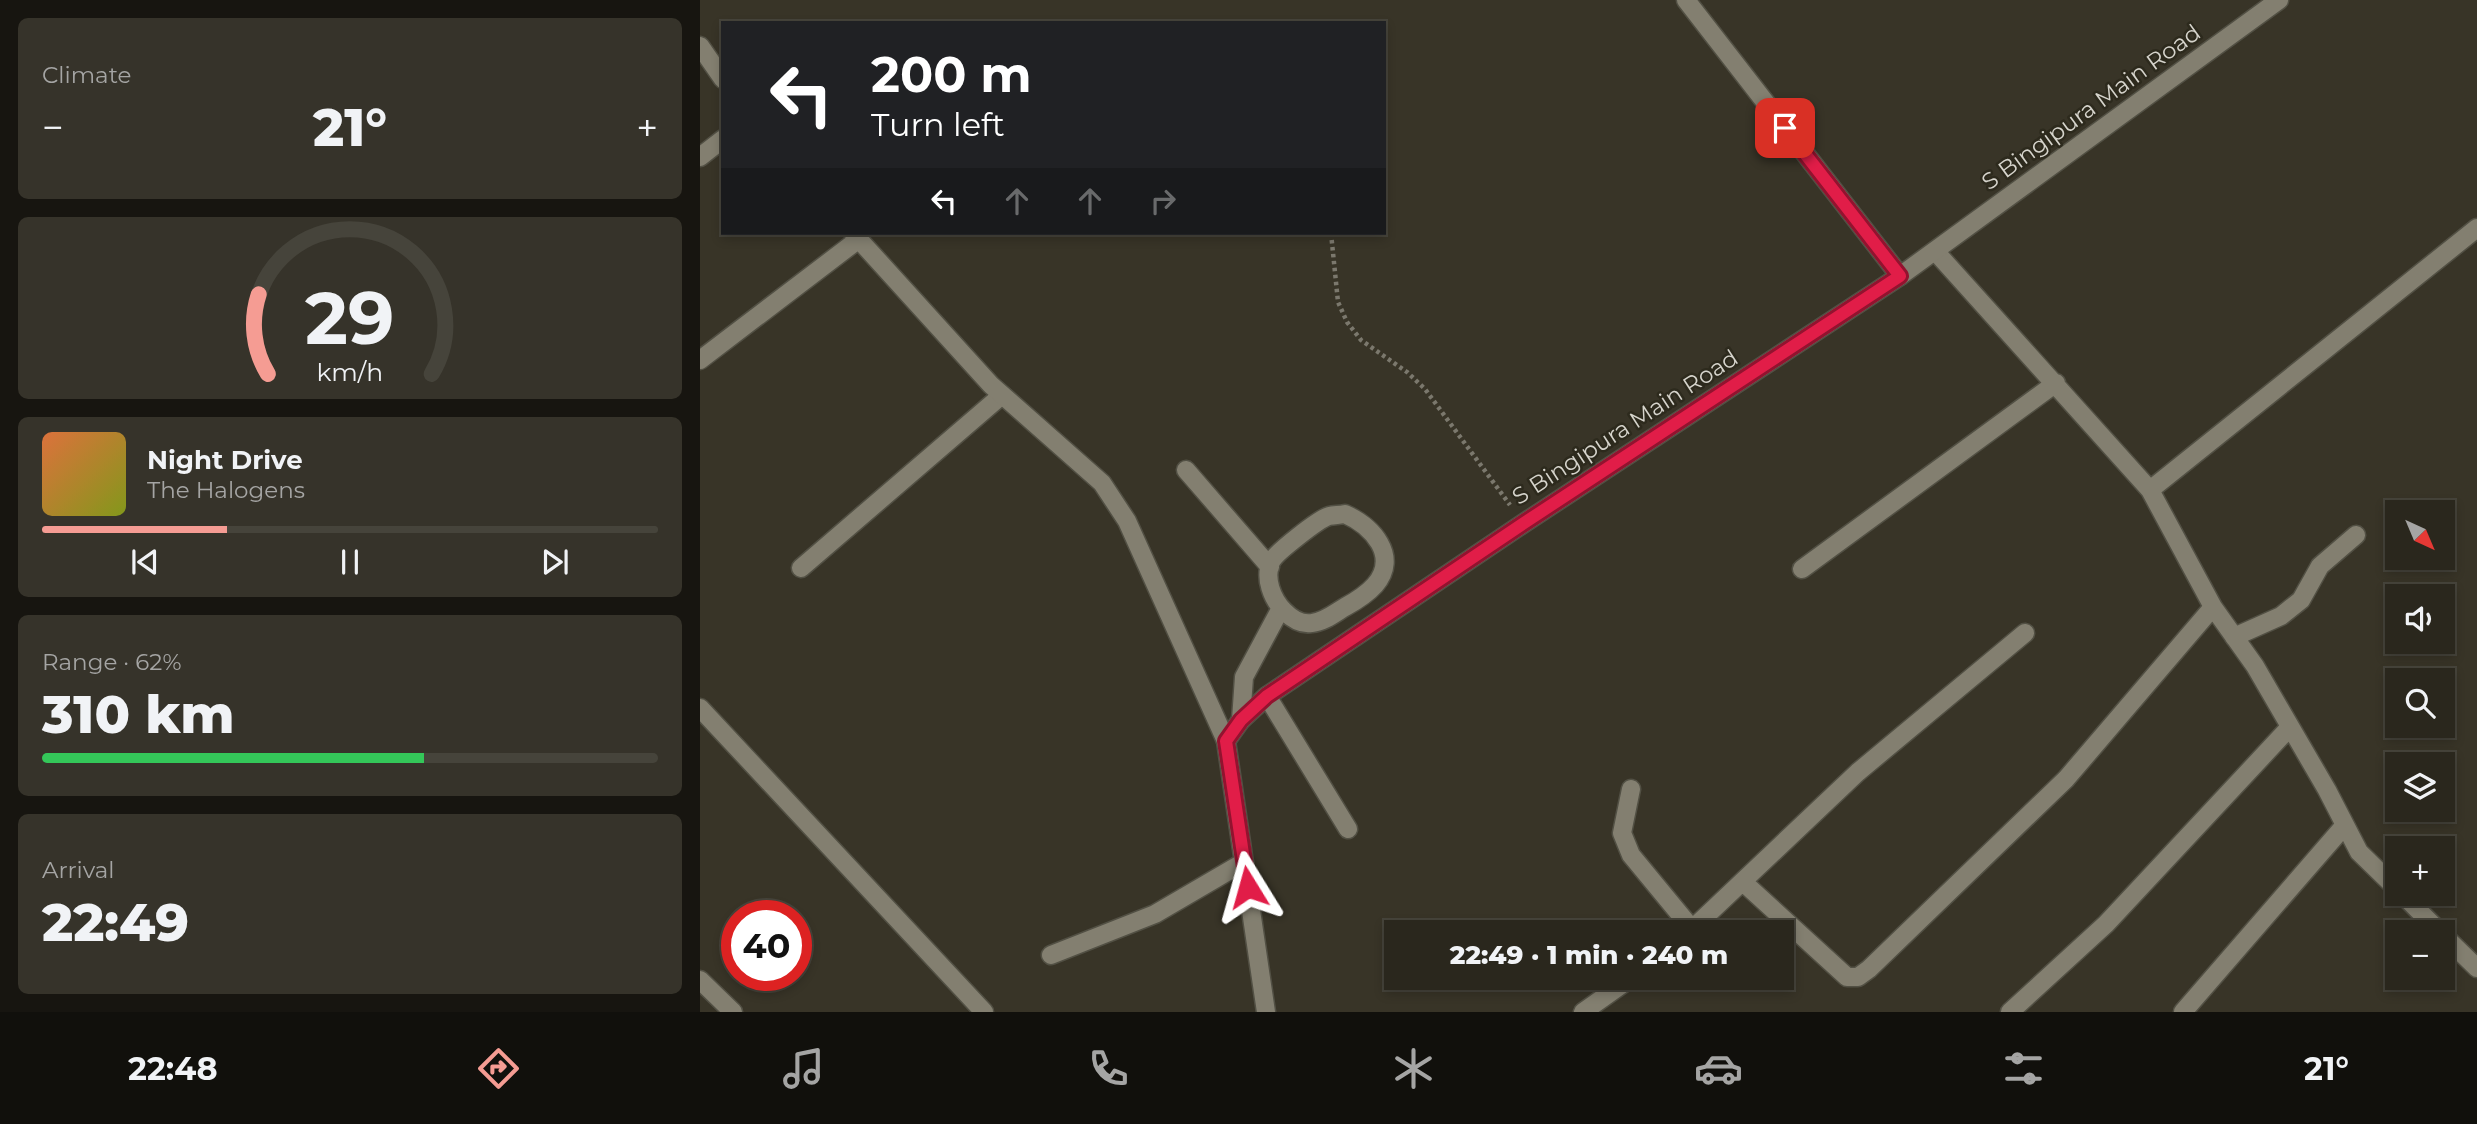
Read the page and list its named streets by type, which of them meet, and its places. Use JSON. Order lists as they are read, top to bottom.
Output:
{
  "streets": {
    "street": ["S Bingipura Main Road"]
  },
  "north": "bottom right",
  "page": {
    "tile": [
      "Climate",
      ["Range · 62%", "310 km"],
      ["Arrival", "22:49"]
    ],
    "turn": ["200 m", "Turn left"],
    "heat": ["−", "21°", "+"],
    "song": ["Night Drive", "The Halogens"],
    "map_buttons": ["+", "−"],
    "limit": "40",
    "trip": "22:49 · 1 min · 240 m",
    "tabs": ["22:48", "21°"],
    "gauge": ["29", "km/h"]
  }
}
